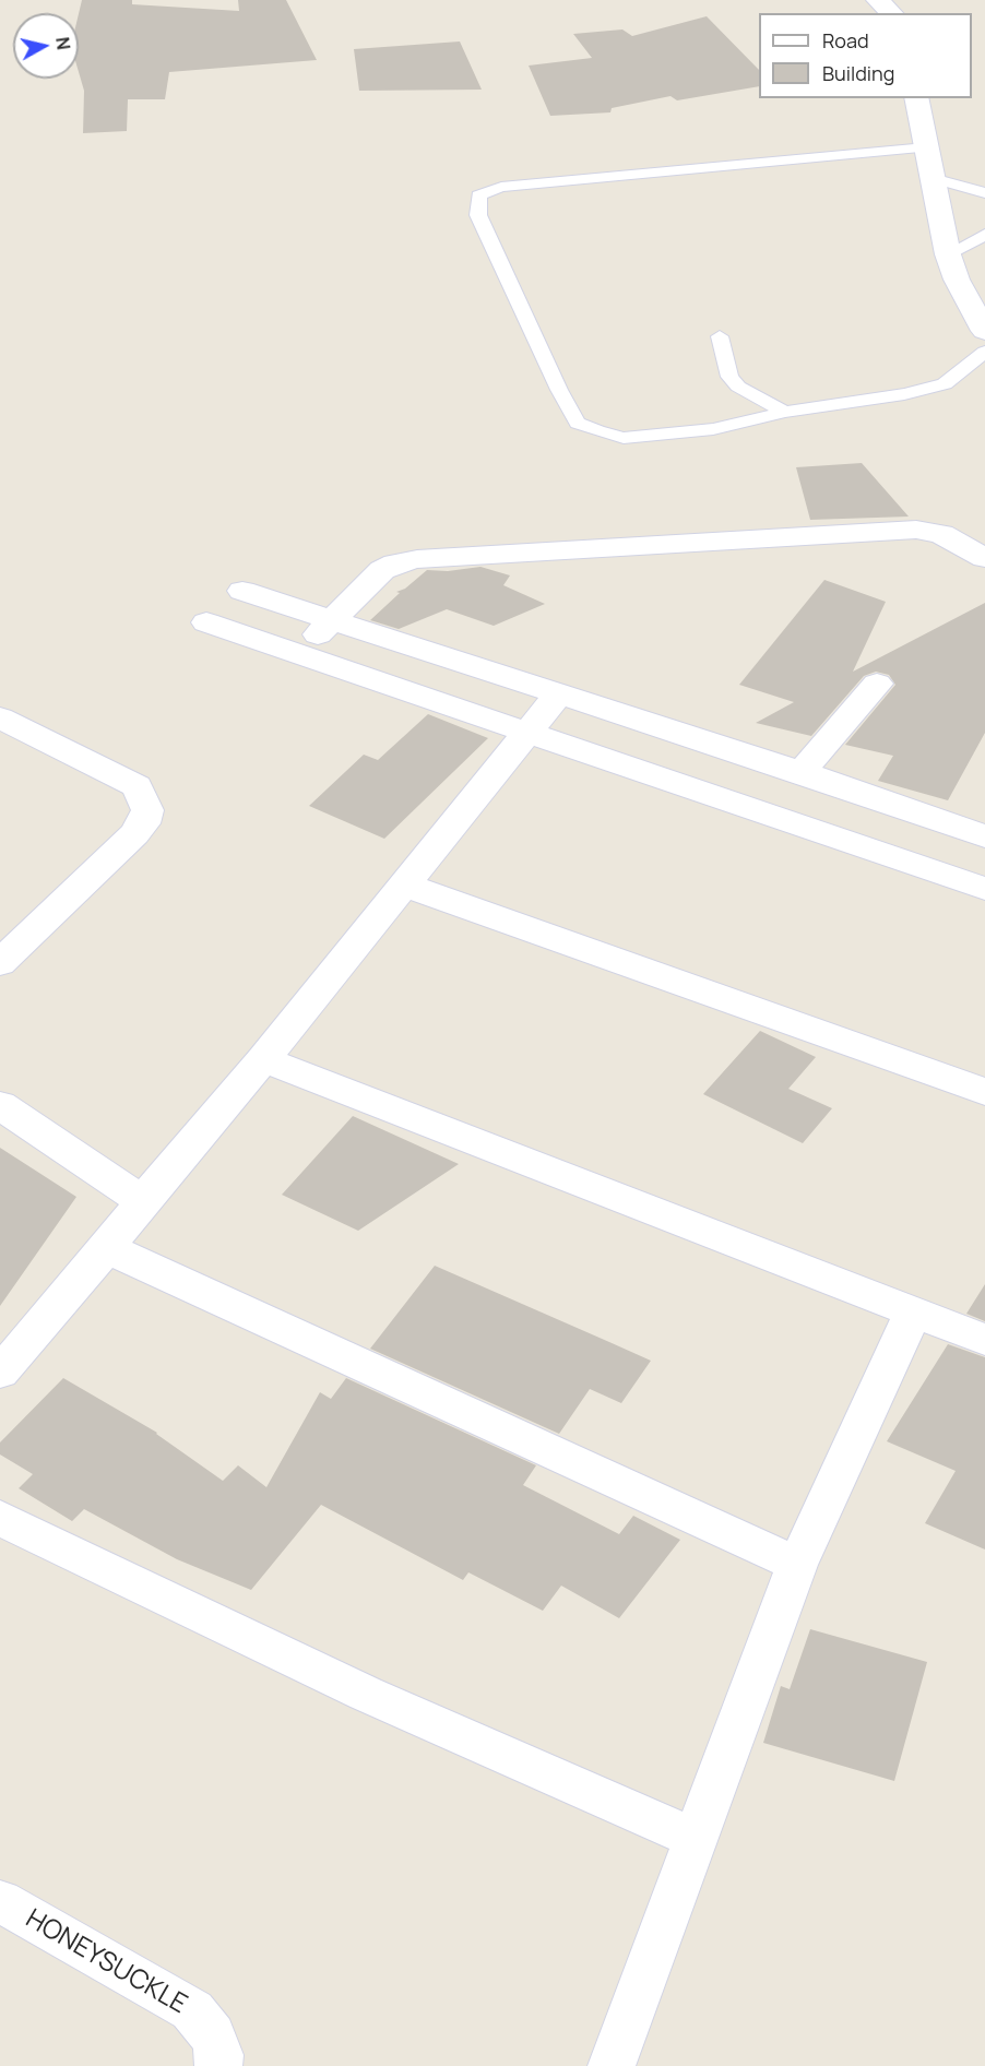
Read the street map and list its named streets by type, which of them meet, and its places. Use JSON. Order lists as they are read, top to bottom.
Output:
{
  "streets": {
    "street": ["HONEYSUCKLE"]
  },
  "legend": ["Road", "Building"],
  "north": "right"
}
